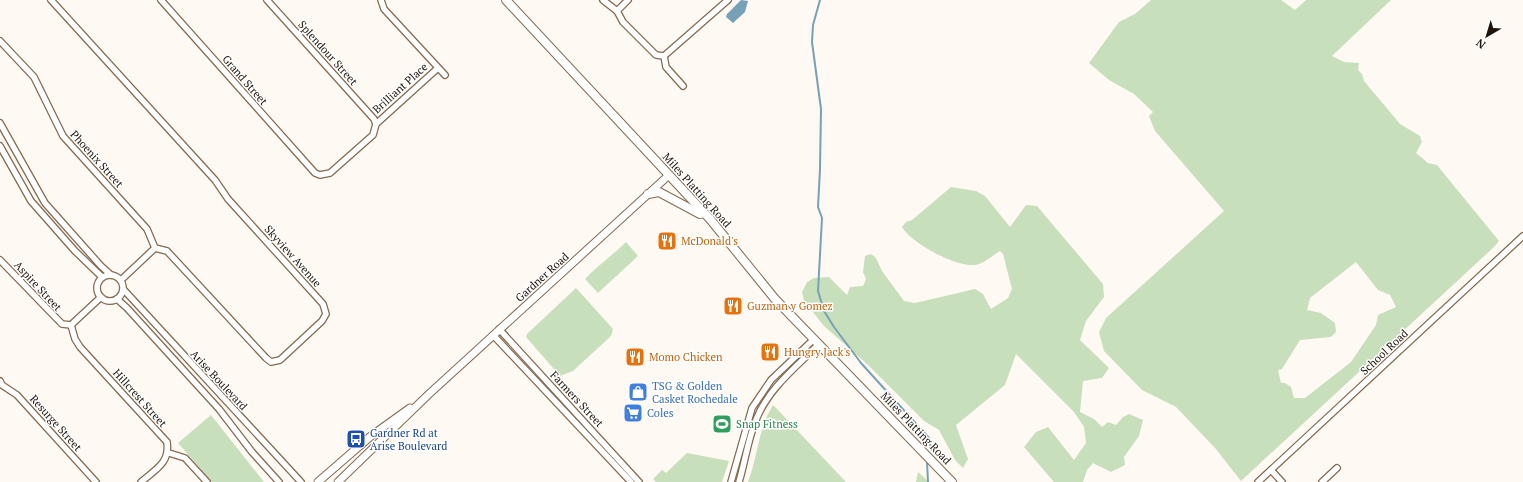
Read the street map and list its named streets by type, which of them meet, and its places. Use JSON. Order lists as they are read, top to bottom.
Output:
{
  "streets": {
    "main road": ["Miles Platting Road"],
    "street": [
      "Splendour Street",
      "Grand Street",
      "Brilliant Place",
      "Phoenix Street",
      "Skyview Avenue",
      "Gardner Road",
      "Aspire Street",
      "School Road",
      "Arise Boulevard",
      "Hillcrest Street",
      "Farmers Street",
      "Resurge Street"
    ]
  },
  "crossings": [
    ["Splendour Street", "Brilliant Place"],
    ["Grand Street", "Brilliant Place"],
    ["Phoenix Street", "Skyview Avenue"],
    ["Miles Platting Road", "Gardner Road"],
    ["Gardner Road", "Farmers Street"],
    ["Aspire Street", "Hillcrest Street"]
  ],
  "places": {
    "restaurant": [
      "McDonald's",
      "Guzman y Gomez",
      "Hungry Jack's",
      "Momo Chicken"
    ],
    "shop": ["TSG & Golden Casket Rochedale"],
    "supermarket": ["Coles"],
    "sports": ["Snap Fitness"],
    "bus stop": ["Gardner Rd at Arise Boulevard"]
  },
  "north": "bottom left"
}
